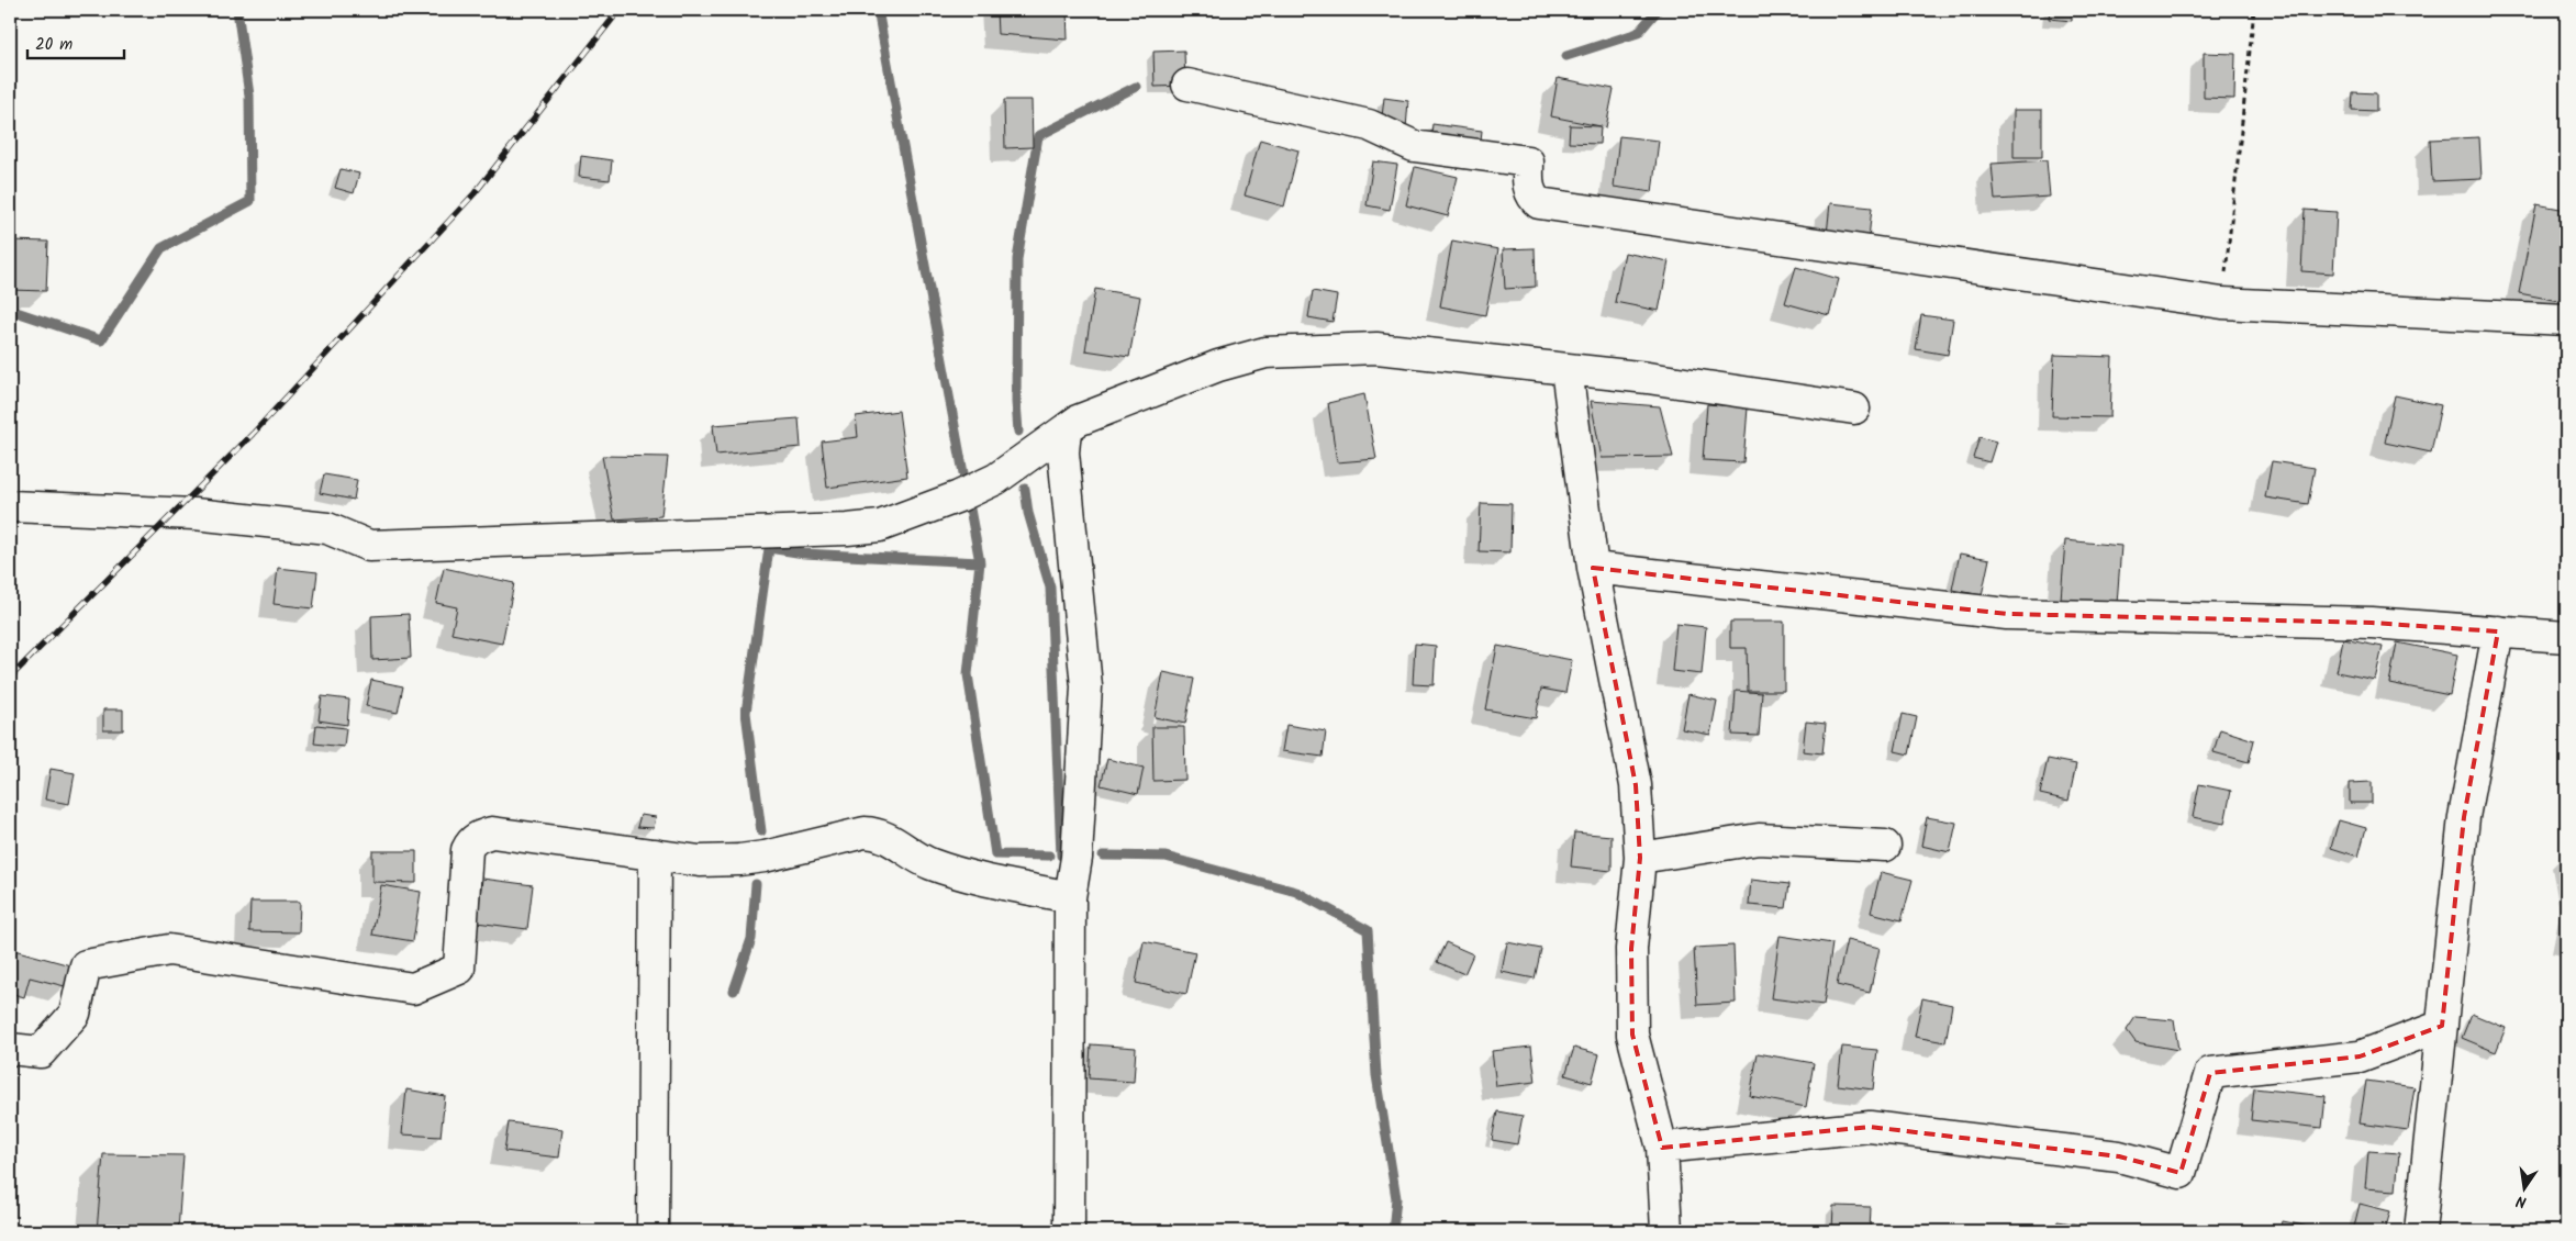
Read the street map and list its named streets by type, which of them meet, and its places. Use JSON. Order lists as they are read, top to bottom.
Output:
{
  "scale_bar": "20 m",
  "north": "bottom"
}
